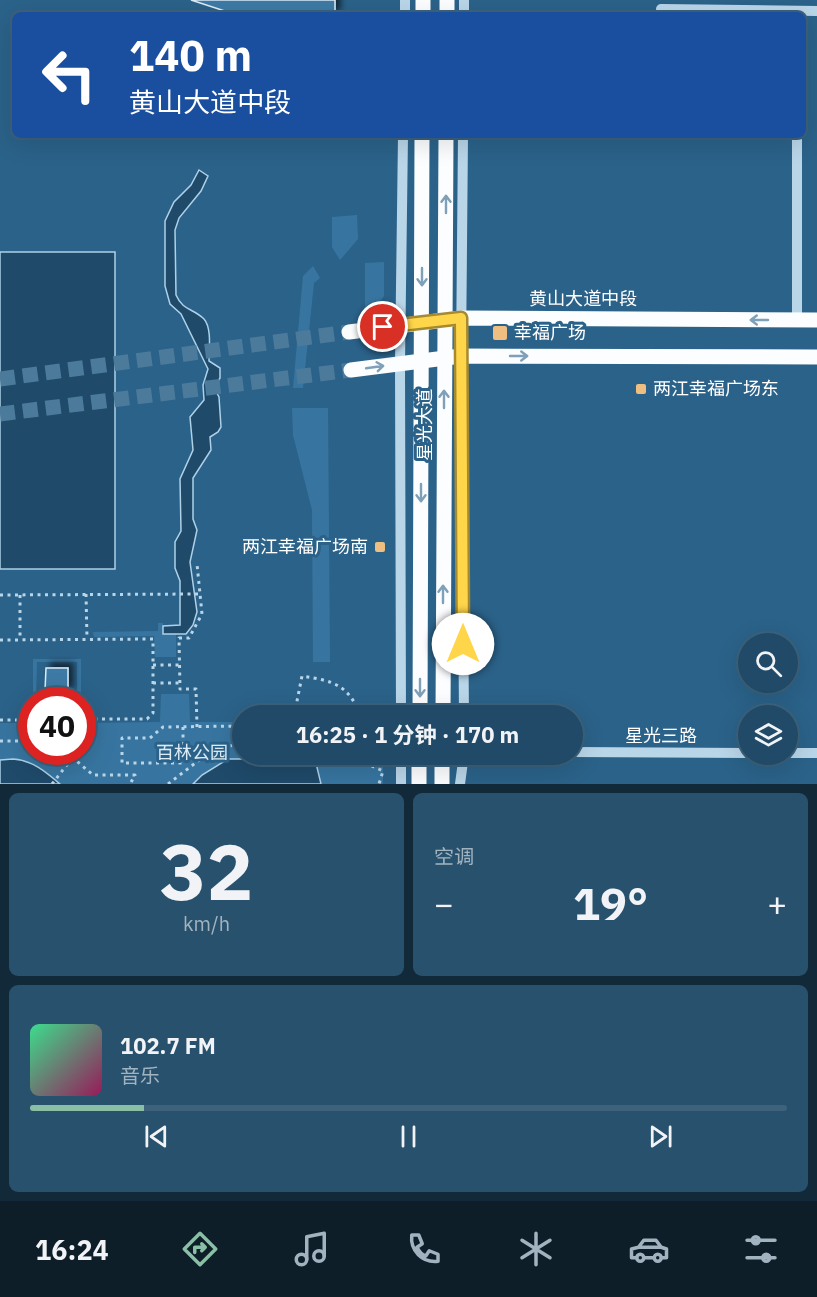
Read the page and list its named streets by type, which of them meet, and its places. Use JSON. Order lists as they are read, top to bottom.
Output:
{
  "streets": {
    "main road": ["黄山大道中段", "星光大道"],
    "street": ["星光三路"]
  },
  "parks": ["百林公园"],
  "places": {
    "transit": ["幸福广场", "两江幸福广场东", "两江幸福广场南"]
  },
  "page": {
    "turn": ["140 m", "黄山大道中段"],
    "limit": "40",
    "trip": "16:25 · 1 分钟 · 170 m",
    "tile": [
      ["32", "km/h"],
      "空调"
    ],
    "heat": ["−", "19°", "+"],
    "song": ["102.7 FM", "音乐"],
    "tabs": "16:24"
  }
}
